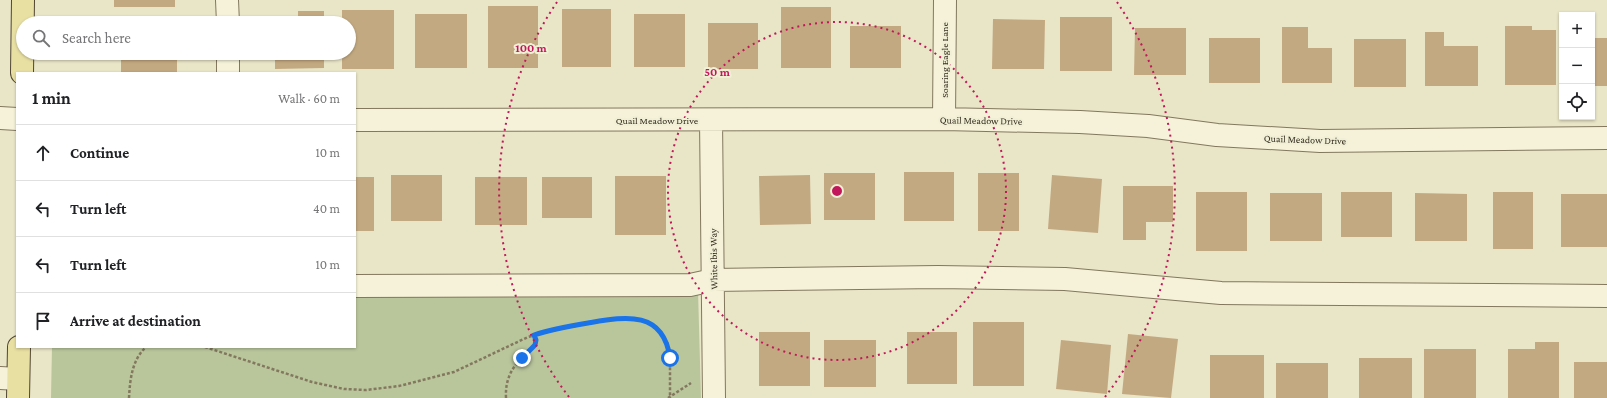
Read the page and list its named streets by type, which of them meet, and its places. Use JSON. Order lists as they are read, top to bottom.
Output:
{
  "streets": {
    "street": ["Soaring Eagle Lane", "Quail Meadow Drive", "White Ibis Way"]
  },
  "crossings": [
    ["Soaring Eagle Lane", "Quail Meadow Drive"],
    ["Quail Meadow Drive", "White Ibis Way"]
  ],
  "page": {
    "map_buttons": ["+", "−"],
    "search": "Search here",
    "heading": ["1 min", "Walk · 60 m"],
    "list": [
      ["Continue", "10 m"],
      ["Turn left", "40 m"],
      ["Turn left", "10 m"],
      "Arrive at destination"
    ]
  },
  "rings": ["100 m", "50 m"]
}
